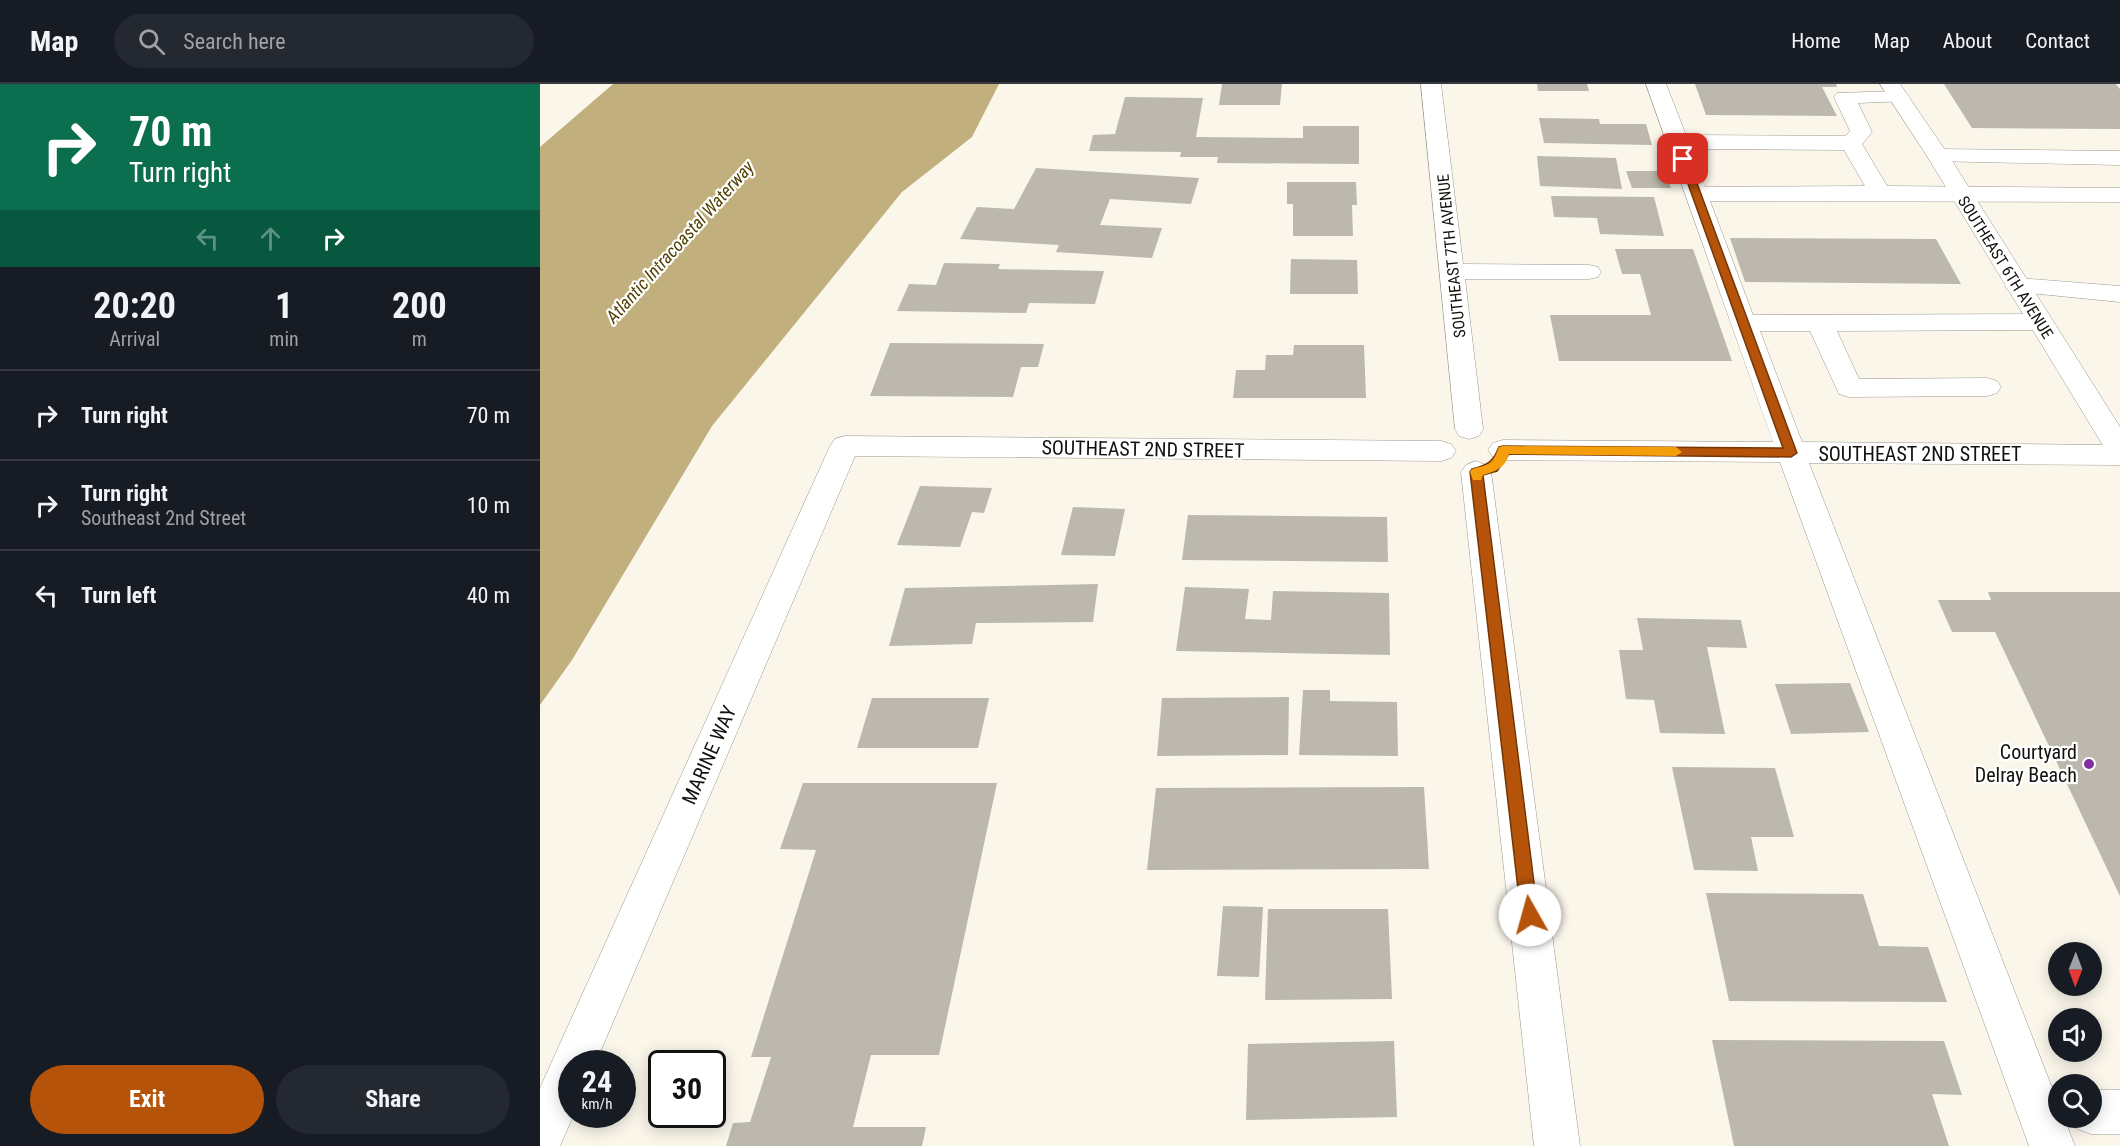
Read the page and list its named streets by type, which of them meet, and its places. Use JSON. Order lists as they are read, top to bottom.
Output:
{
  "streets": {
    "street": [
      "SOUTHEAST 7TH AVENUE",
      "SOUTHEAST 6TH AVENUE",
      "SOUTHEAST 2ND STREET",
      "MARINE WAY"
    ]
  },
  "crossings": [
    ["SOUTHEAST 7TH AVENUE", "SOUTHEAST 2ND STREET"],
    ["SOUTHEAST 6TH AVENUE", "SOUTHEAST 2ND STREET"],
    ["SOUTHEAST 2ND STREET", "MARINE WAY"]
  ],
  "water": ["Atlantic Intracoastal Waterway"],
  "places": ["Courtyard Delray Beach"],
  "north": "bottom",
  "page": {
    "header": "Map",
    "search": "Search here",
    "nav": [
      "Home",
      "Map",
      "About",
      "Contact"
    ],
    "turn": ["70 m", "Turn right"],
    "eta": [
      "20:20",
      "Arrival",
      "1",
      "min",
      "200",
      "m"
    ],
    "list": [
      {
        "name": "Turn right",
        "value": "70 m"
      },
      {
        "name": "Turn right",
        "note": "Southeast 2nd Street",
        "value": "10 m"
      },
      {
        "name": "Turn left",
        "value": "40 m"
      }
    ],
    "speed": "24 km/h",
    "limit": "30",
    "buttons": ["Exit", "Share"]
  }
}
